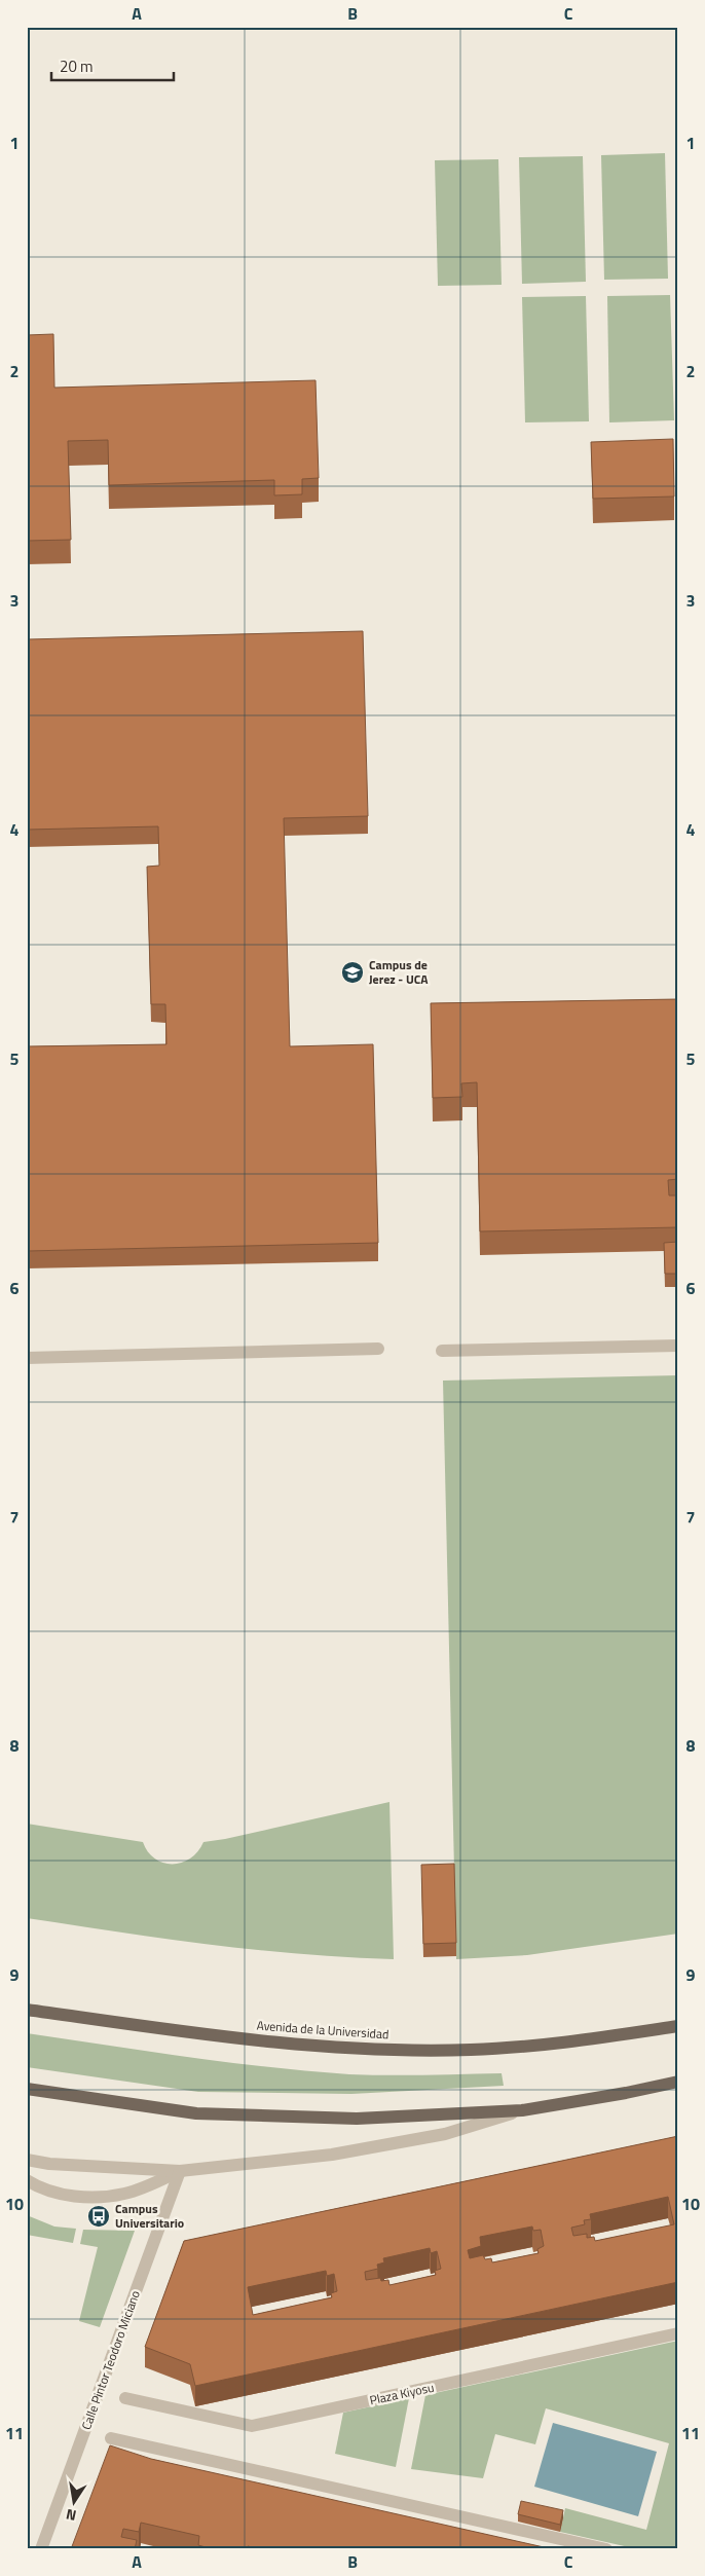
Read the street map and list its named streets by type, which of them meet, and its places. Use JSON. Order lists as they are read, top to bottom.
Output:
{
  "streets": {
    "main road": ["Avenida de la Universidad"],
    "street": ["Calle Pintor Teodoro Miciano", "Plaza Kiyosu"]
  },
  "places": {
    "school or university": ["Campus de Jerez - UCA"],
    "bus stop": ["Campus Universitario"]
  },
  "scale_bar": "20 m",
  "north": "bottom",
  "grid": {
    "columns": ["A", "B", "C"],
    "rows": [
      "1",
      "2",
      "3",
      "4",
      "5",
      "6",
      "7",
      "8",
      "9",
      "10",
      "11"
    ]
  }
}
